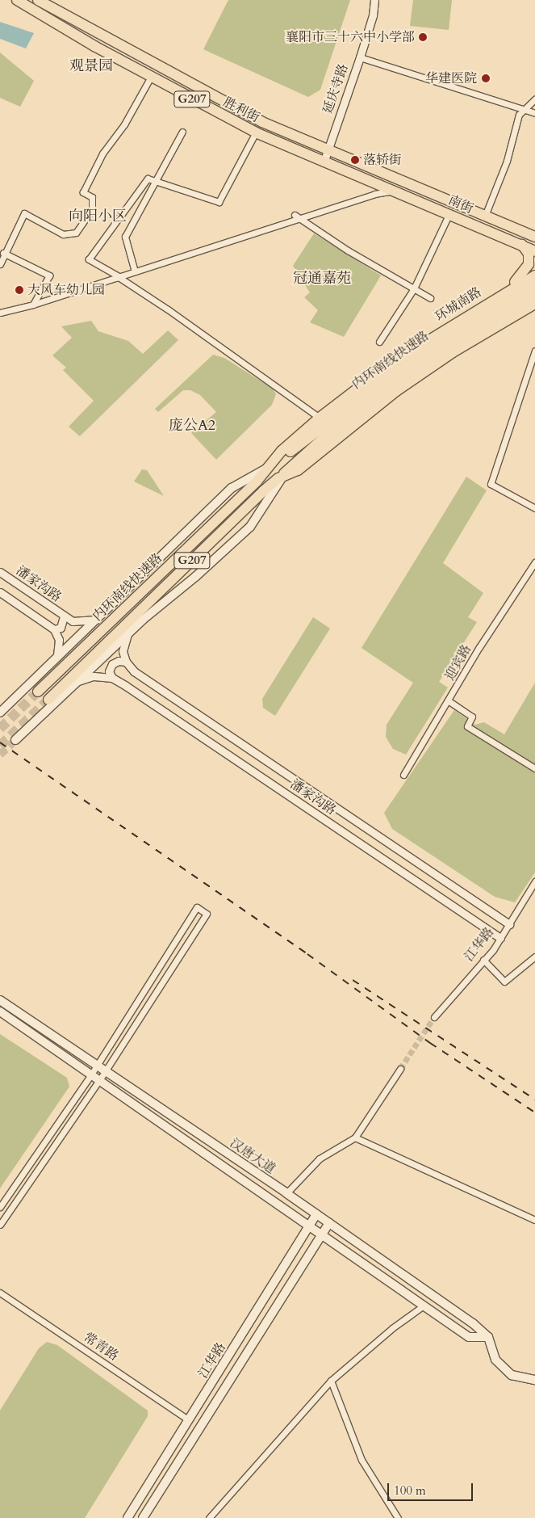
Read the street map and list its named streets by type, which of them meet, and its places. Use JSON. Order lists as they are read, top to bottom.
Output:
{
  "streets": {
    "highway": [
      "G207",
      "胜利街",
      "南街",
      "环城南路",
      "内环南线快速路"
    ],
    "main road": ["江华路", "汉唐大道"],
    "street": [
      "延庆寺路",
      "潘家沟路",
      "迎宾路",
      "常青路"
    ]
  },
  "crossings": [
    ["延庆寺路", "胜利街"],
    ["延庆寺路", "南街"],
    ["胜利街", "南街"],
    ["环城南路", "内环南线快速路"],
    ["潘家沟路", "江华路"],
    ["江华路", "汉唐大道"],
    ["江华路", "常青路"]
  ],
  "districts": [
    "观景园",
    "向阳小区",
    "冠通嘉苑",
    "庞公A2"
  ],
  "places": [
    "襄阳市三十六中小学部",
    "华建医院",
    "落轿街",
    "大风车幼儿园"
  ],
  "scale_bar": "100 m"
}
